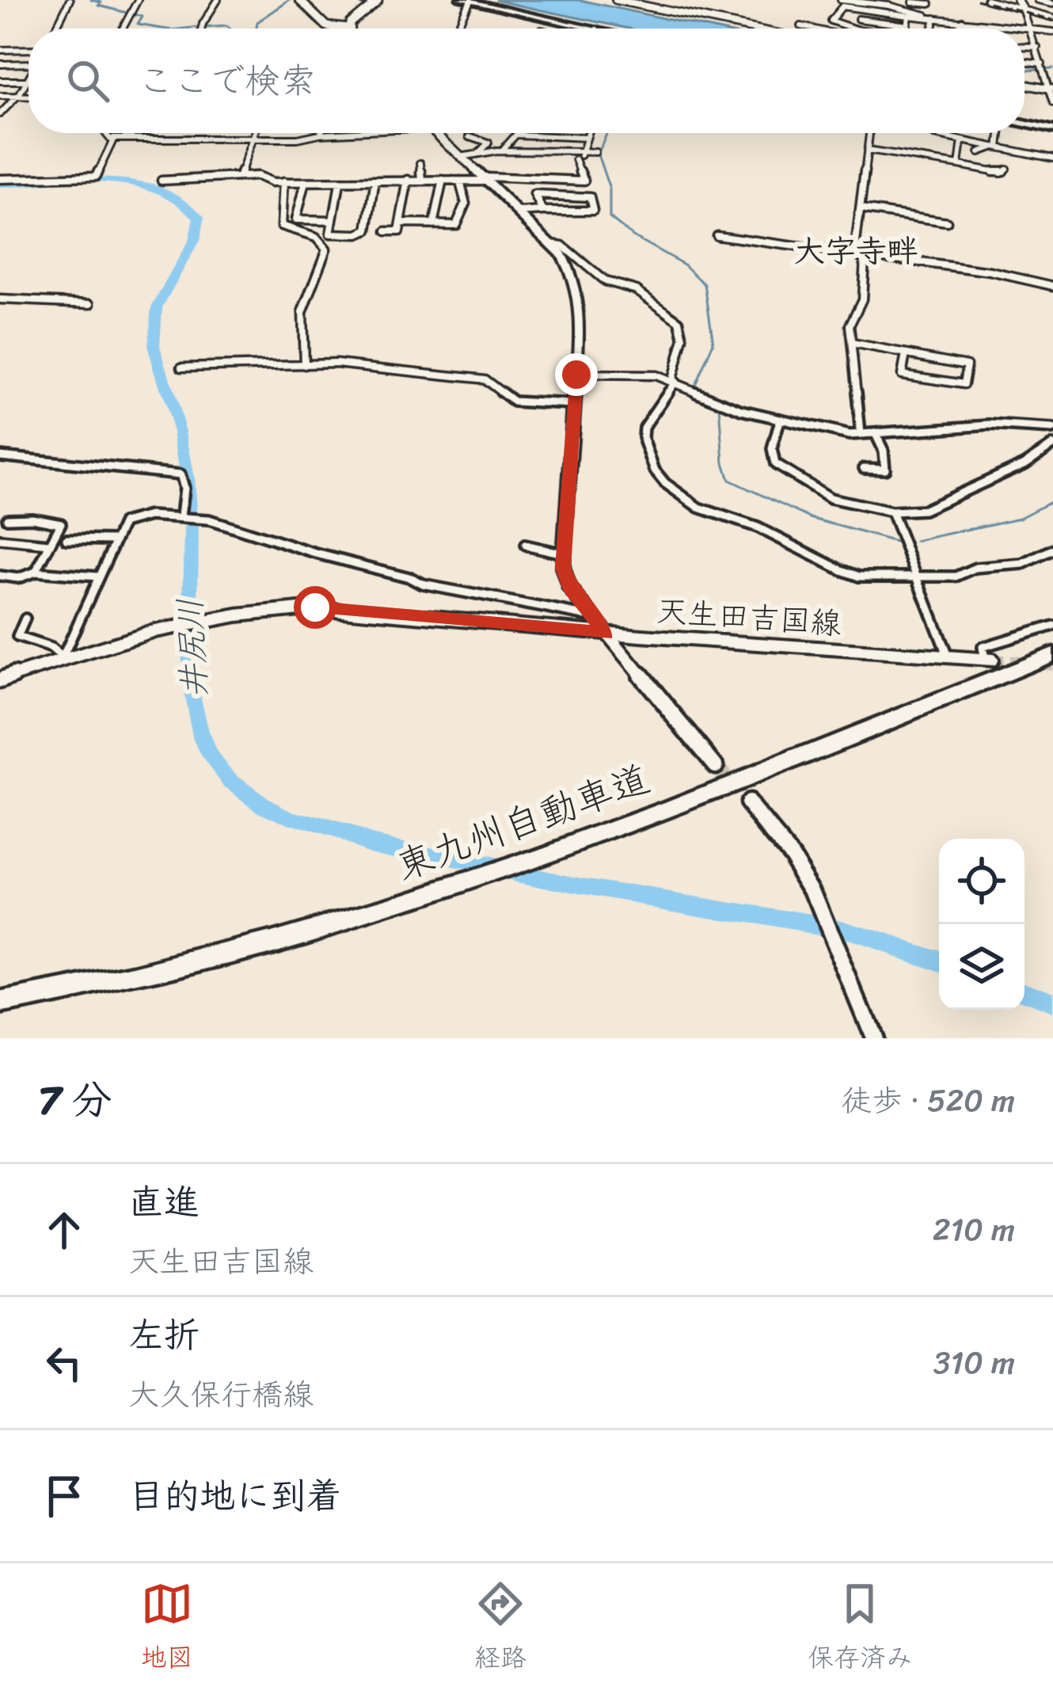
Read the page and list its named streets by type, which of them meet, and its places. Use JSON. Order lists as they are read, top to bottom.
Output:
{
  "streets": {
    "highway": ["東九州自動車道"],
    "main road": ["天生田吉国線"]
  },
  "districts": ["大字寺畔"],
  "water": ["井尻川"],
  "page": {
    "search": "ここで検索",
    "heading": ["7 分", "徒歩 · 520 m"],
    "list": [
      ["直進", "天生田吉国線", "210 m"],
      ["左折", "大久保行橋線", "310 m"],
      "目的地に到着"
    ],
    "nav": ["地図", "経路", "保存済み"]
  }
}
